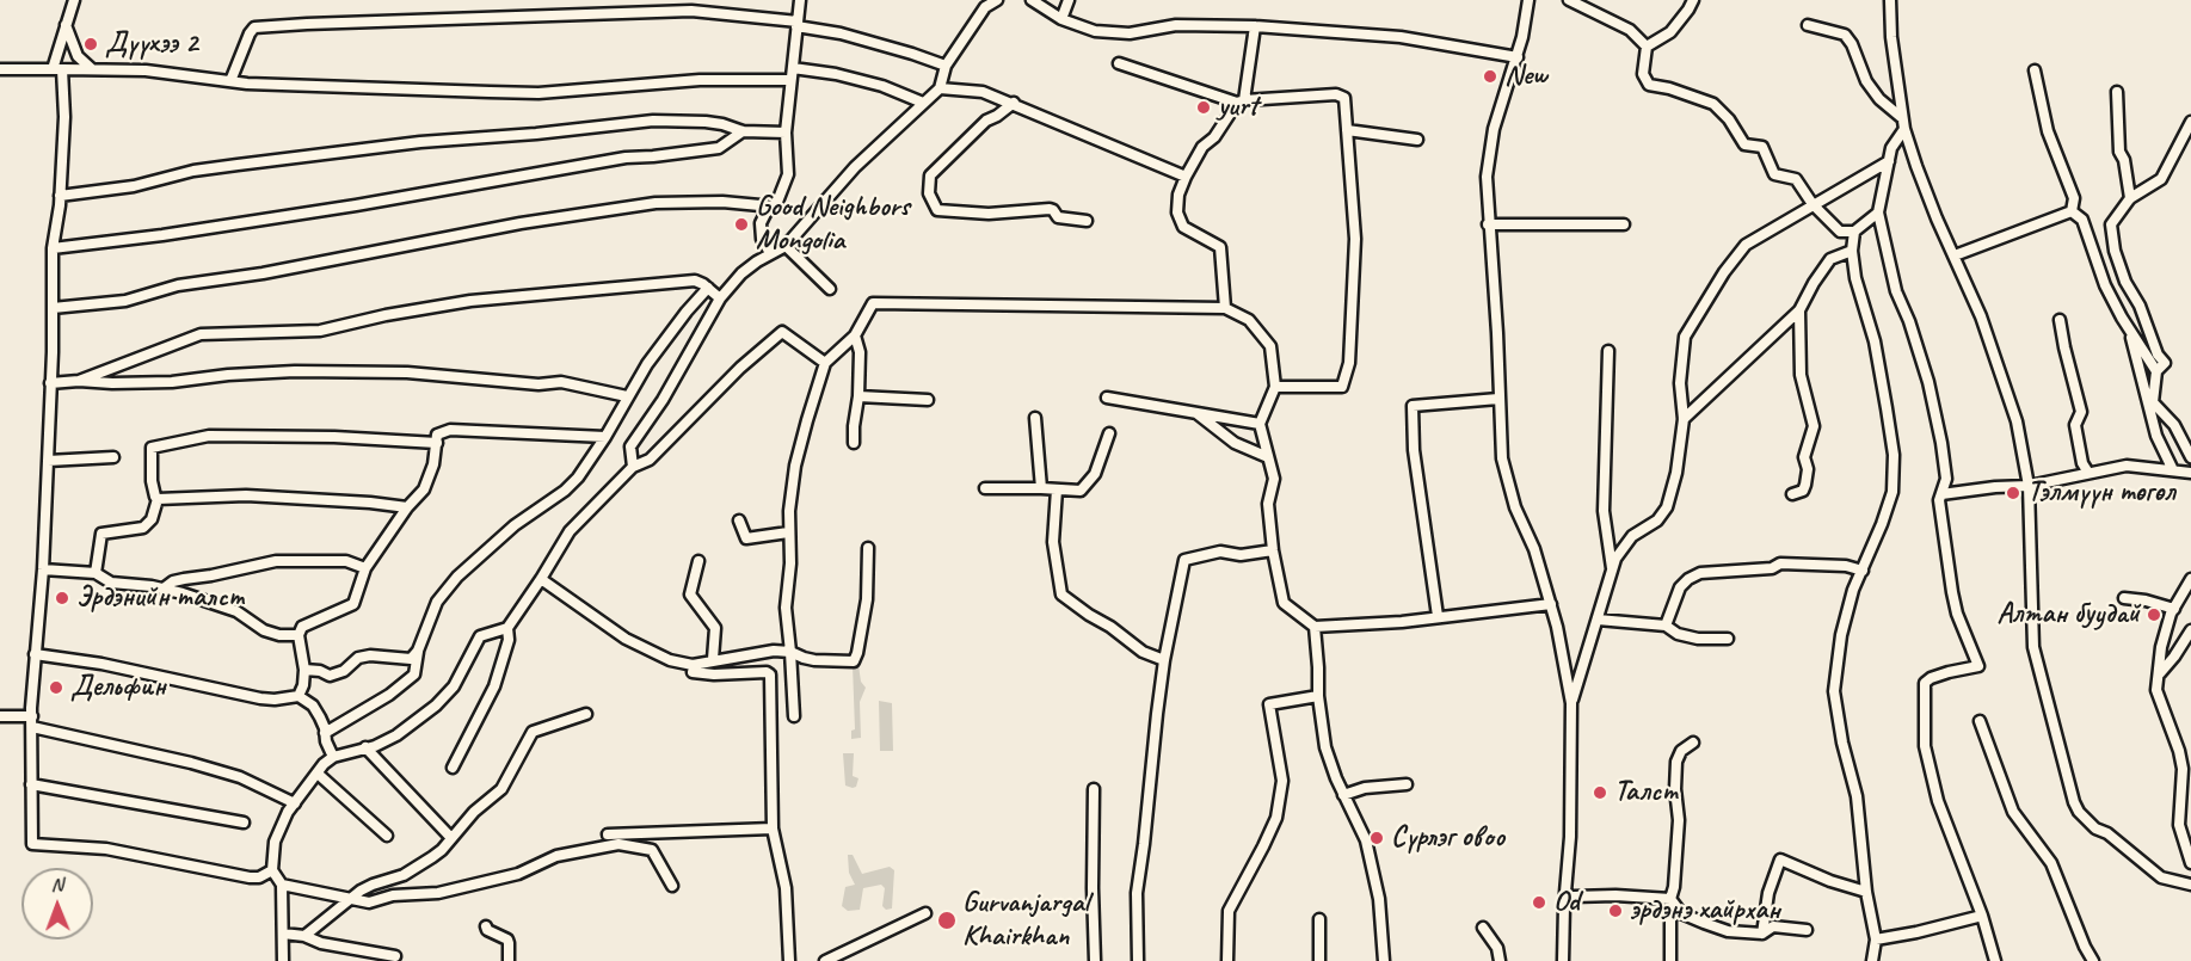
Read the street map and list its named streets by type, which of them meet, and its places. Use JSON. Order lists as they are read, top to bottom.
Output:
{
  "places": [
    "Дүүхээ 2",
    "New",
    "yurt",
    "Good Neighbors Mongolia",
    "Тэлмүүн төгөл",
    "Эрдэнийн талст",
    "Алтан буудай",
    "Дельфин",
    "Талст",
    "Сүрлэг овоо",
    "Od",
    "эрдэнэ хайрхан",
    "Gurvanjargal Khairkhan"
  ],
  "north": "top"
}
